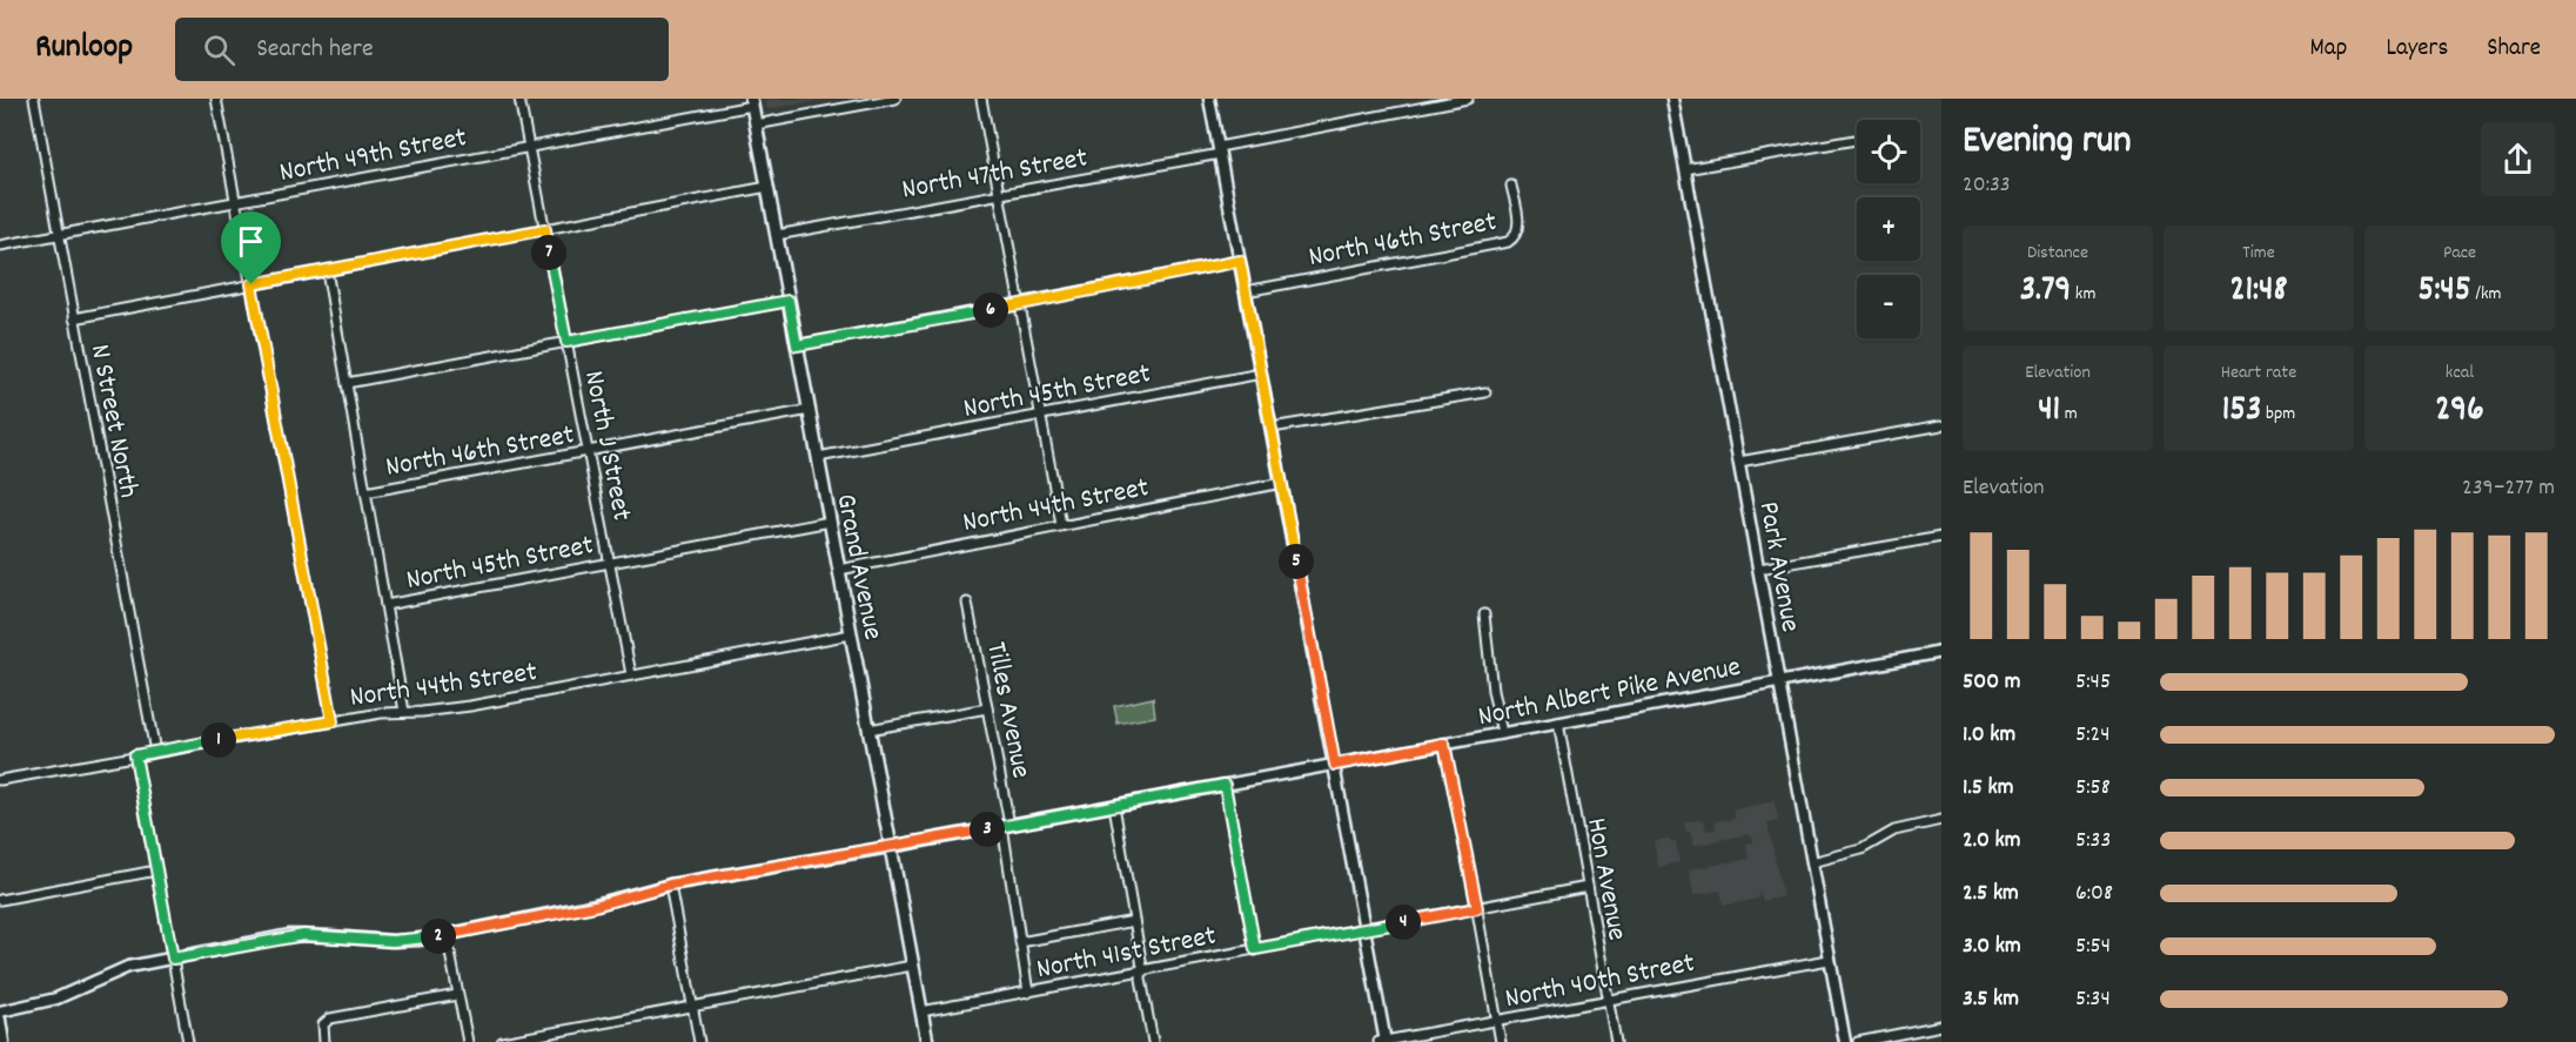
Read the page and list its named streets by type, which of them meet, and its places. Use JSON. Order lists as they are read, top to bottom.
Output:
{
  "streets": {
    "main road": ["Grand Avenue"],
    "street": [
      "North 49th Street",
      "North 47th Street",
      "North 46th Street",
      "North 45th Street",
      "N Street North",
      "North J Street",
      "North 44th Street",
      "Park Avenue",
      "North Albert Pike Avenue",
      "Tilles Avenue",
      "Hon Avenue",
      "North 41st Street",
      "North 40th Street"
    ]
  },
  "crossings": [
    ["North 49th Street", "N Street North"],
    ["North 49th Street", "North J Street"],
    ["North 49th Street", "Grand Avenue"],
    ["North 47th Street", "Grand Avenue"],
    ["North 46th Street", "North J Street"],
    ["North 46th Street", "Grand Avenue"],
    ["North 45th Street", "North J Street"],
    ["North 45th Street", "Grand Avenue"],
    ["N Street North", "North 44th Street"],
    ["North J Street", "North 44th Street"],
    ["North 44th Street", "Grand Avenue"],
    ["Grand Avenue", "North Albert Pike Avenue"],
    ["Grand Avenue", "North 41st Street"],
    ["Park Avenue", "North Albert Pike Avenue"],
    ["Park Avenue", "North 40th Street"],
    ["North Albert Pike Avenue", "Tilles Avenue"],
    ["North Albert Pike Avenue", "Hon Avenue"],
    ["Tilles Avenue", "North 41st Street"],
    ["Hon Avenue", "North 41st Street"],
    ["Hon Avenue", "North 40th Street"]
  ],
  "page": {
    "header": "Runloop",
    "search": "Search here",
    "nav": ["Map", "Layers", "Share"],
    "heading": ["Evening run", "20:33"],
    "map_buttons": ["+", "−"],
    "stats": [
      ["Distance", "3.79 km"],
      ["Time", "21:48"],
      ["Pace", "5:45 /km"],
      ["Elevation", "41 m"],
      ["Heart rate", "153 bpm"],
      ["kcal", "296"]
    ],
    "pins": [
      "7",
      "6",
      "5",
      "1",
      "3",
      "4",
      "2"
    ],
    "chart": ["Elevation", "239–277 m"],
    "list": [
      {
        "name": "500 m",
        "note": "5:45"
      },
      {
        "name": "1.0 km",
        "note": "5:24"
      },
      {
        "name": "1.5 km",
        "note": "5:58"
      },
      {
        "name": "2.0 km",
        "note": "5:33"
      },
      {
        "name": "2.5 km",
        "note": "6:08"
      },
      {
        "name": "3.0 km",
        "note": "5:54"
      },
      {
        "name": "3.5 km",
        "note": "5:34"
      }
    ]
  }
}
